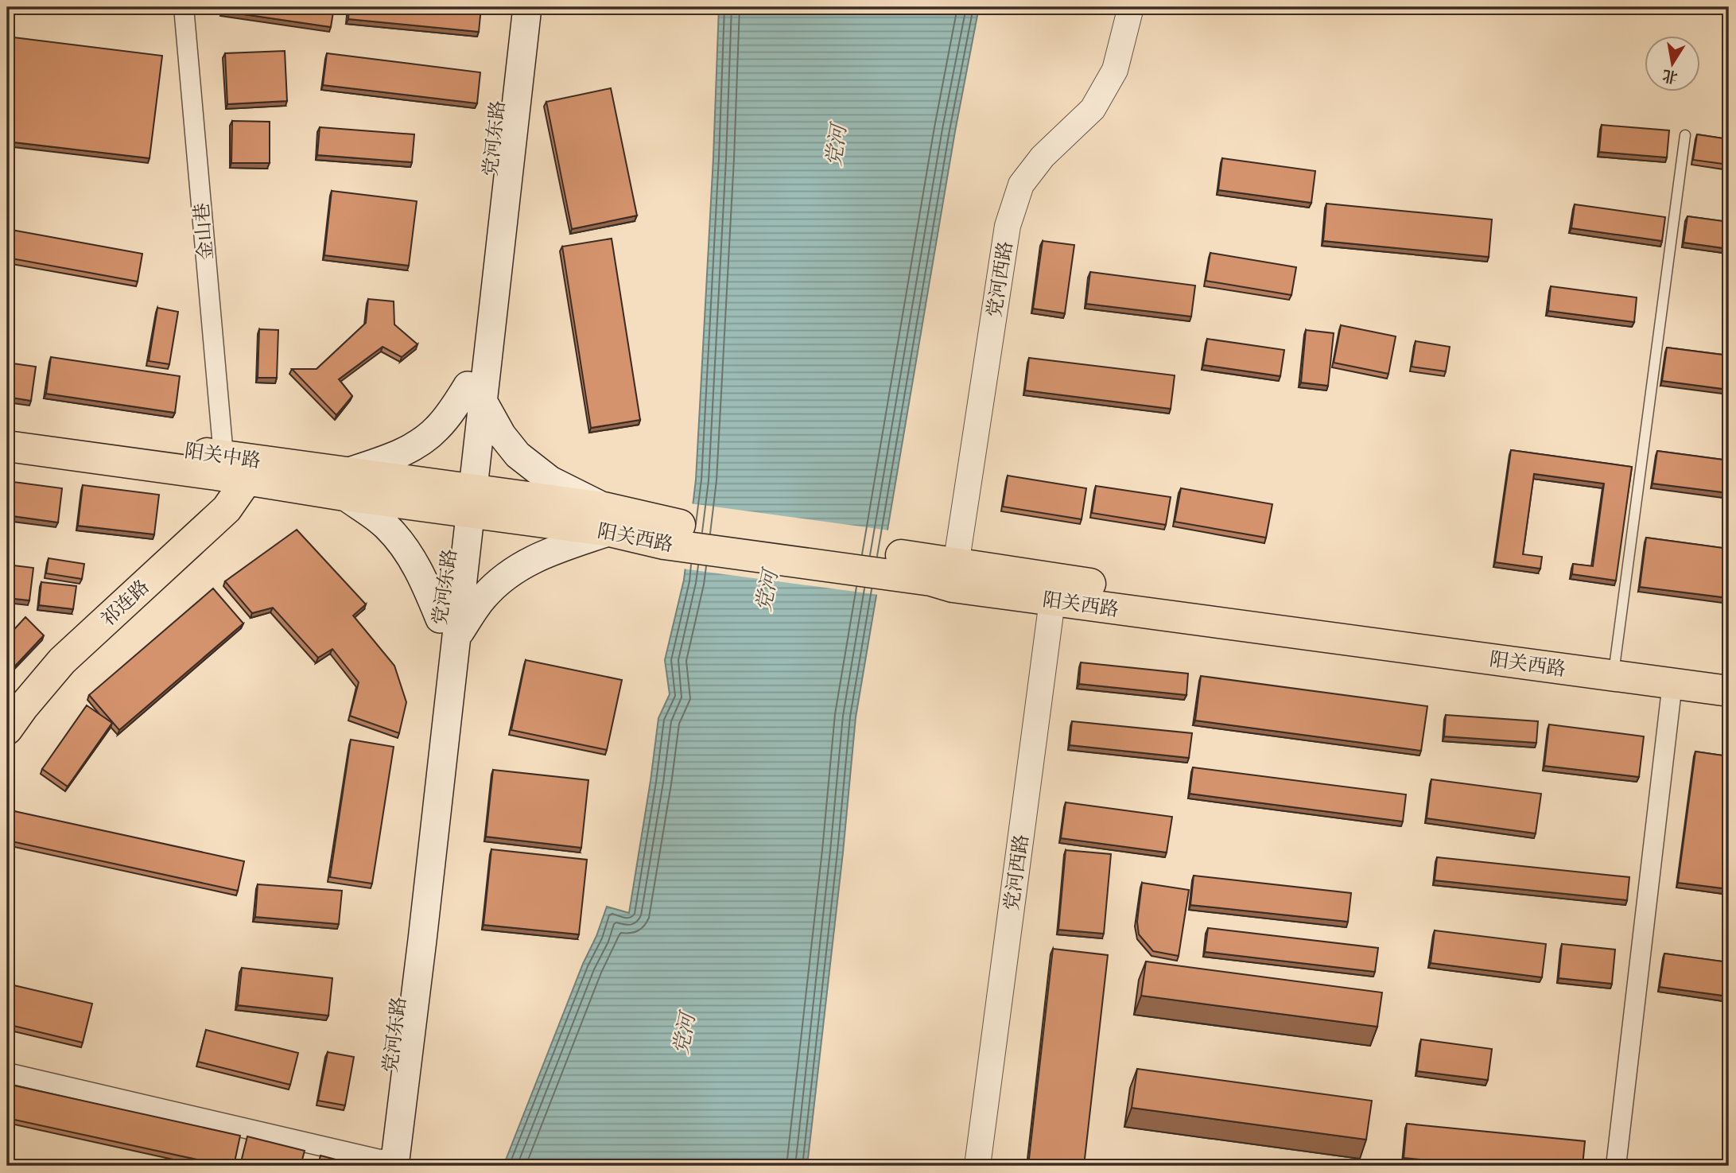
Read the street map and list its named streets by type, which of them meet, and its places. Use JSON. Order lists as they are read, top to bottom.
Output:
{
  "streets": {
    "highway": ["阳关中路", "阳关西路", "祁连路"],
    "main road": ["党河东路"],
    "street": ["金山巷", "党河西路"]
  },
  "crossings": [
    ["党河东路", "阳关中路"],
    ["党河东路", "阳关西路"],
    ["金山巷", "阳关中路"],
    ["党河西路", "阳关西路"],
    ["阳关中路", "阳关西路"],
    ["阳关中路", "祁连路"]
  ],
  "water": ["党河"],
  "north": "bottom"
}
